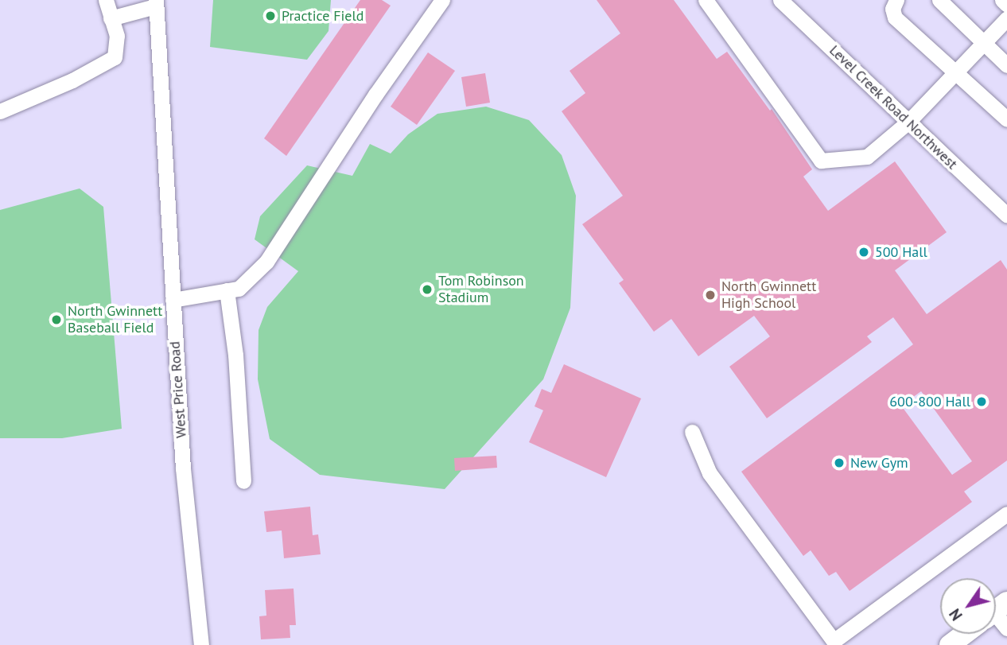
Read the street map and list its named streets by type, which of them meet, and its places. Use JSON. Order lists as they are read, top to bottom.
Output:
{
  "streets": {
    "street": ["Level Creek Road Northwest", "West Price Road"]
  },
  "places": [
    "Practice Field",
    "500 Hall",
    "Tom Robinson Stadium",
    "North Gwinnett High School",
    "North Gwinnett Baseball Field",
    "600-800 Hall",
    "New Gym"
  ],
  "north": "bottom left"
}
